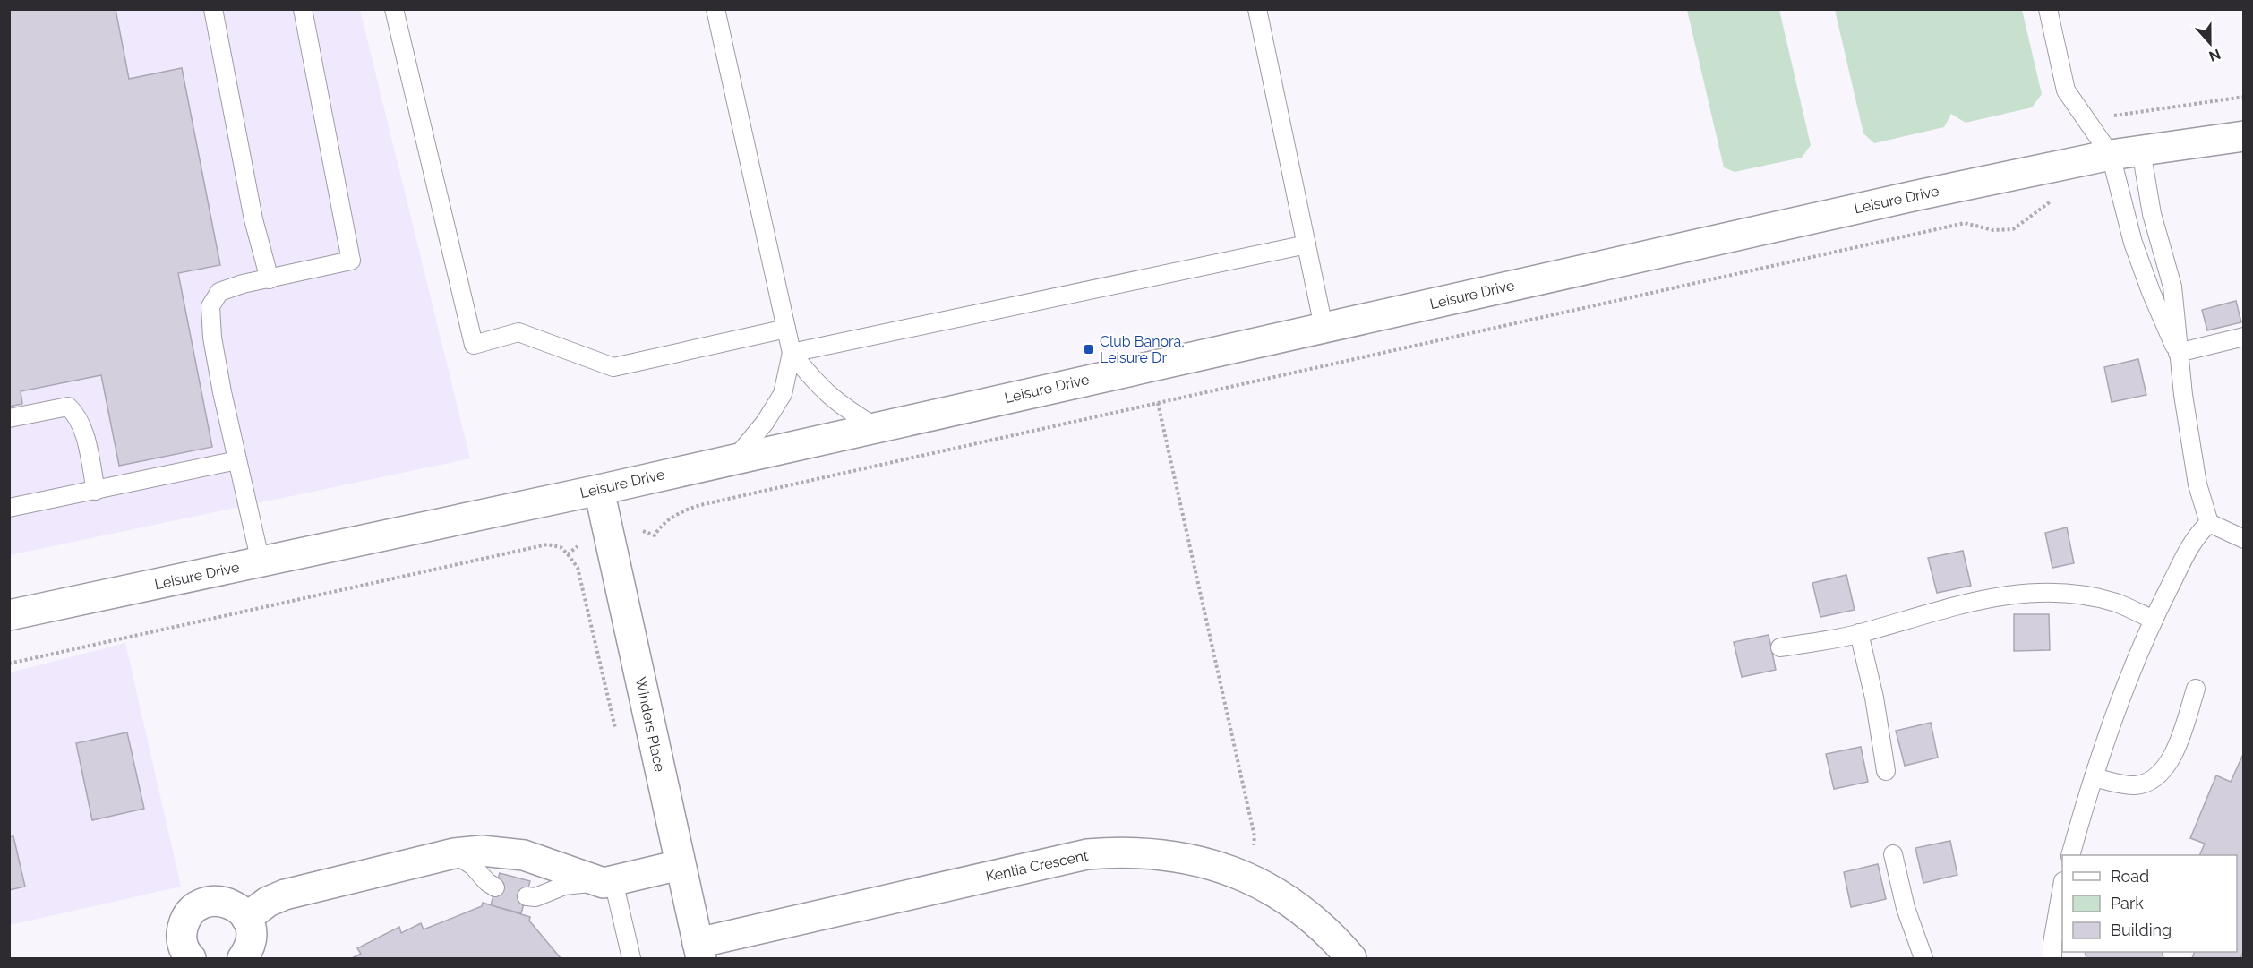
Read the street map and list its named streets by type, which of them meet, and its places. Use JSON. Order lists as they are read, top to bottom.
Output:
{
  "streets": {
    "street": ["Leisure Drive", "Winders Place", "Kentia Crescent"]
  },
  "crossings": [
    ["Leisure Drive", "Winders Place"],
    ["Winders Place", "Kentia Crescent"]
  ],
  "places": {
    "transit": ["Club Banora, Leisure Dr"]
  },
  "legend": ["Road", "Park", "Building"],
  "north": "bottom"
}
